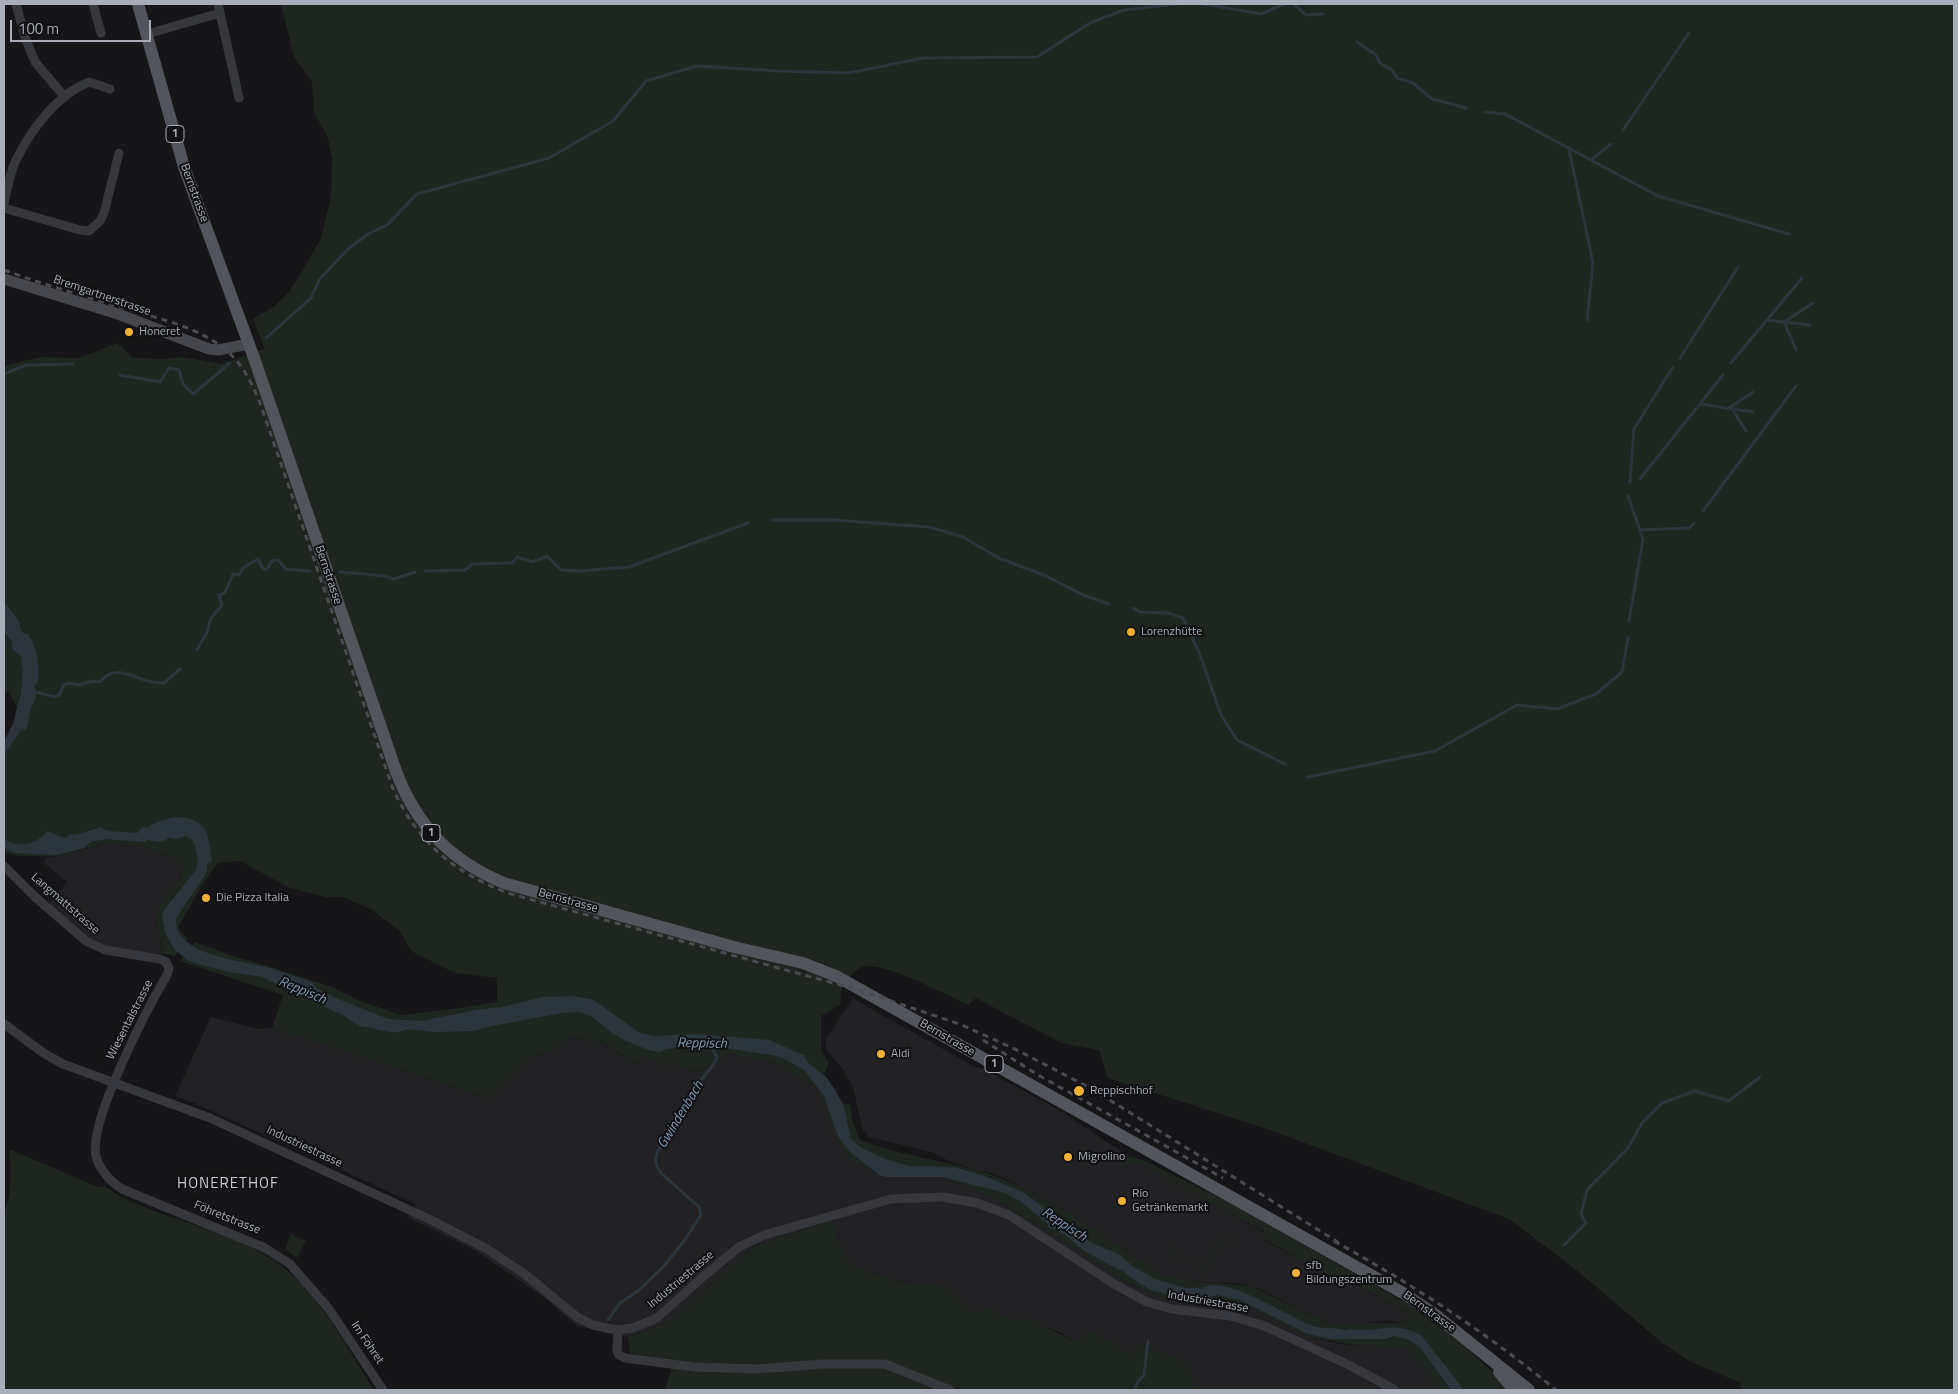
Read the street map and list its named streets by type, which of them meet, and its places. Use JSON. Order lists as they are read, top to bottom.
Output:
{
  "streets": {
    "main road": ["1", "Bernstrasse", "Bremgartnerstrasse"],
    "street": [
      "Langmattstrasse",
      "Wiesentalstrasse",
      "Industriestrasse",
      "Föhretstrasse",
      "Im Föhret"
    ]
  },
  "crossings": [
    ["Bernstrasse", "Bremgartnerstrasse"],
    ["Langmattstrasse", "Wiesentalstrasse"],
    ["Wiesentalstrasse", "Industriestrasse"],
    ["Wiesentalstrasse", "Föhretstrasse"],
    ["Industriestrasse", "Föhretstrasse"],
    ["Föhretstrasse", "Im Föhret"]
  ],
  "districts": ["HONERETHOF"],
  "water": ["Reppisch", "Gwindenbach"],
  "places": [
    "Honeret",
    "Lorenzhütte",
    "Die Pizza Italia",
    "Aldi",
    "Reppischhof",
    "Migrolino",
    "Rio Getränkemarkt",
    "sfb Bildungszentrum"
  ],
  "scale_bar": "100 m"
}
